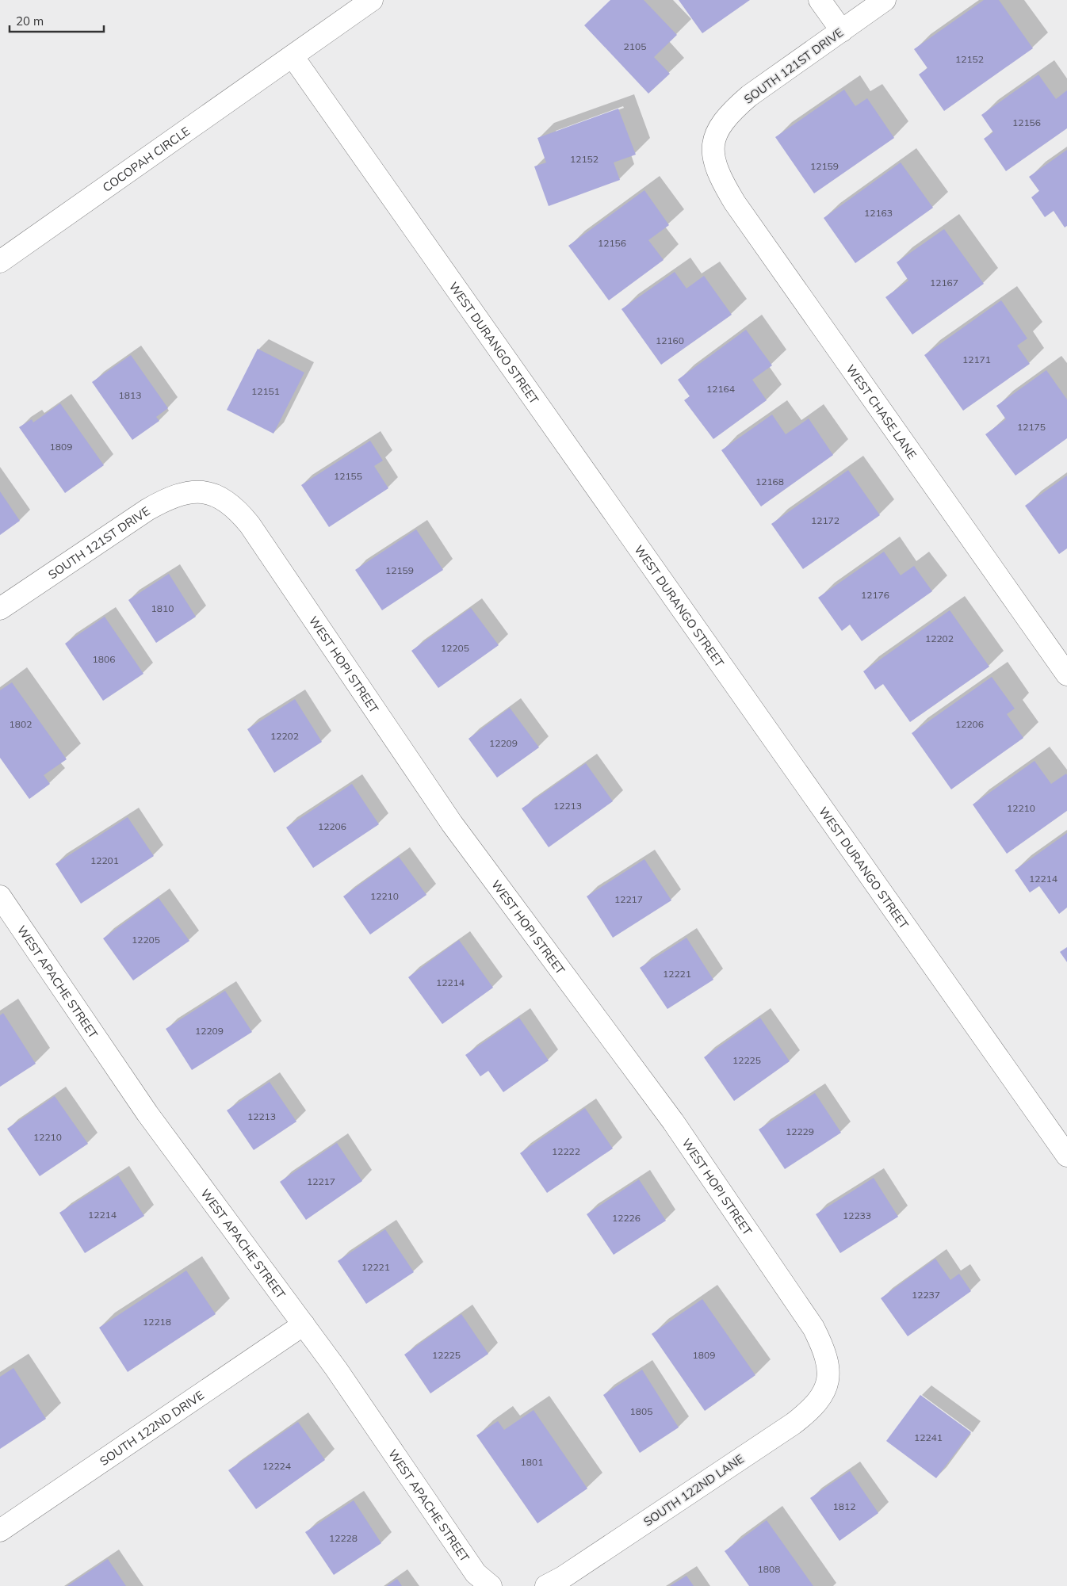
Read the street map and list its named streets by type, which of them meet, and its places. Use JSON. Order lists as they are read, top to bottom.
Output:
{
  "streets": {
    "street": [
      "SOUTH 121ST DRIVE",
      "COCOPAH CIRCLE",
      "WEST DURANGO STREET",
      "WEST CHASE LANE",
      "WEST HOPI STREET",
      "WEST APACHE STREET",
      "SOUTH 122ND DRIVE",
      "SOUTH 122ND LANE"
    ]
  },
  "crossings": [
    ["SOUTH 121ST DRIVE", "WEST CHASE LANE"],
    ["SOUTH 121ST DRIVE", "WEST HOPI STREET"],
    ["COCOPAH CIRCLE", "WEST DURANGO STREET"],
    ["WEST HOPI STREET", "SOUTH 122ND LANE"],
    ["WEST APACHE STREET", "SOUTH 122ND DRIVE"]
  ],
  "house_numbers": [
    "2105",
    "12152",
    "12156",
    "12152",
    "12159",
    "12163",
    "12156",
    "12167",
    "12160",
    "12171",
    "12164",
    "12151",
    "1813",
    "12175",
    "1809",
    "12155",
    "12168",
    "12172",
    "12159",
    "12176",
    "1810",
    "12202",
    "12205",
    "1806",
    "1802",
    "12206",
    "12202",
    "12209",
    "12213",
    "12210",
    "12206",
    "12201",
    "12214",
    "12210",
    "12217",
    "12205",
    "12221",
    "12214",
    "12209",
    "12225",
    "12213",
    "12229",
    "12210",
    "12222",
    "12217",
    "12214",
    "12233",
    "12226",
    "12221",
    "12237",
    "12218",
    "12225",
    "1809",
    "1805",
    "12241",
    "1801",
    "12224",
    "1812",
    "12228",
    "1808"
  ],
  "scale_bar": "20 m"
}
